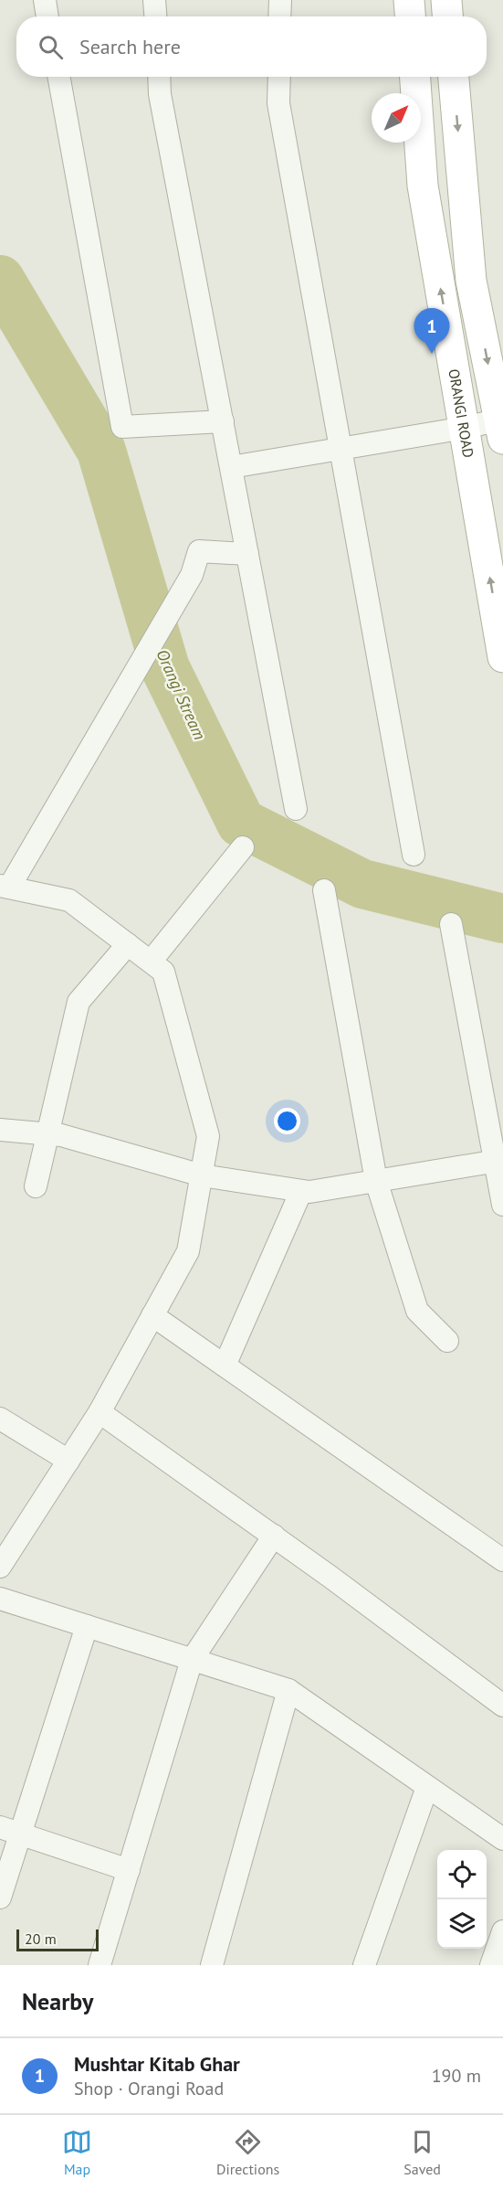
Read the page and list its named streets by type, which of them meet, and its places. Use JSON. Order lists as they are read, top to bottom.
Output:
{
  "streets": {
    "main road": ["ORANGI ROAD"]
  },
  "water": ["Orangi Stream"],
  "scale_bar": "20 m",
  "north": "top right",
  "page": {
    "search": "Search here",
    "pins": "1",
    "scale": "20 m",
    "heading": "Nearby",
    "list": [
      {
        "mark": "1",
        "name": "Mushtar Kitab Ghar",
        "note": "Shop · Orangi Road",
        "value": "190 m"
      }
    ],
    "nav": ["Map", "Directions", "Saved"]
  }
}
